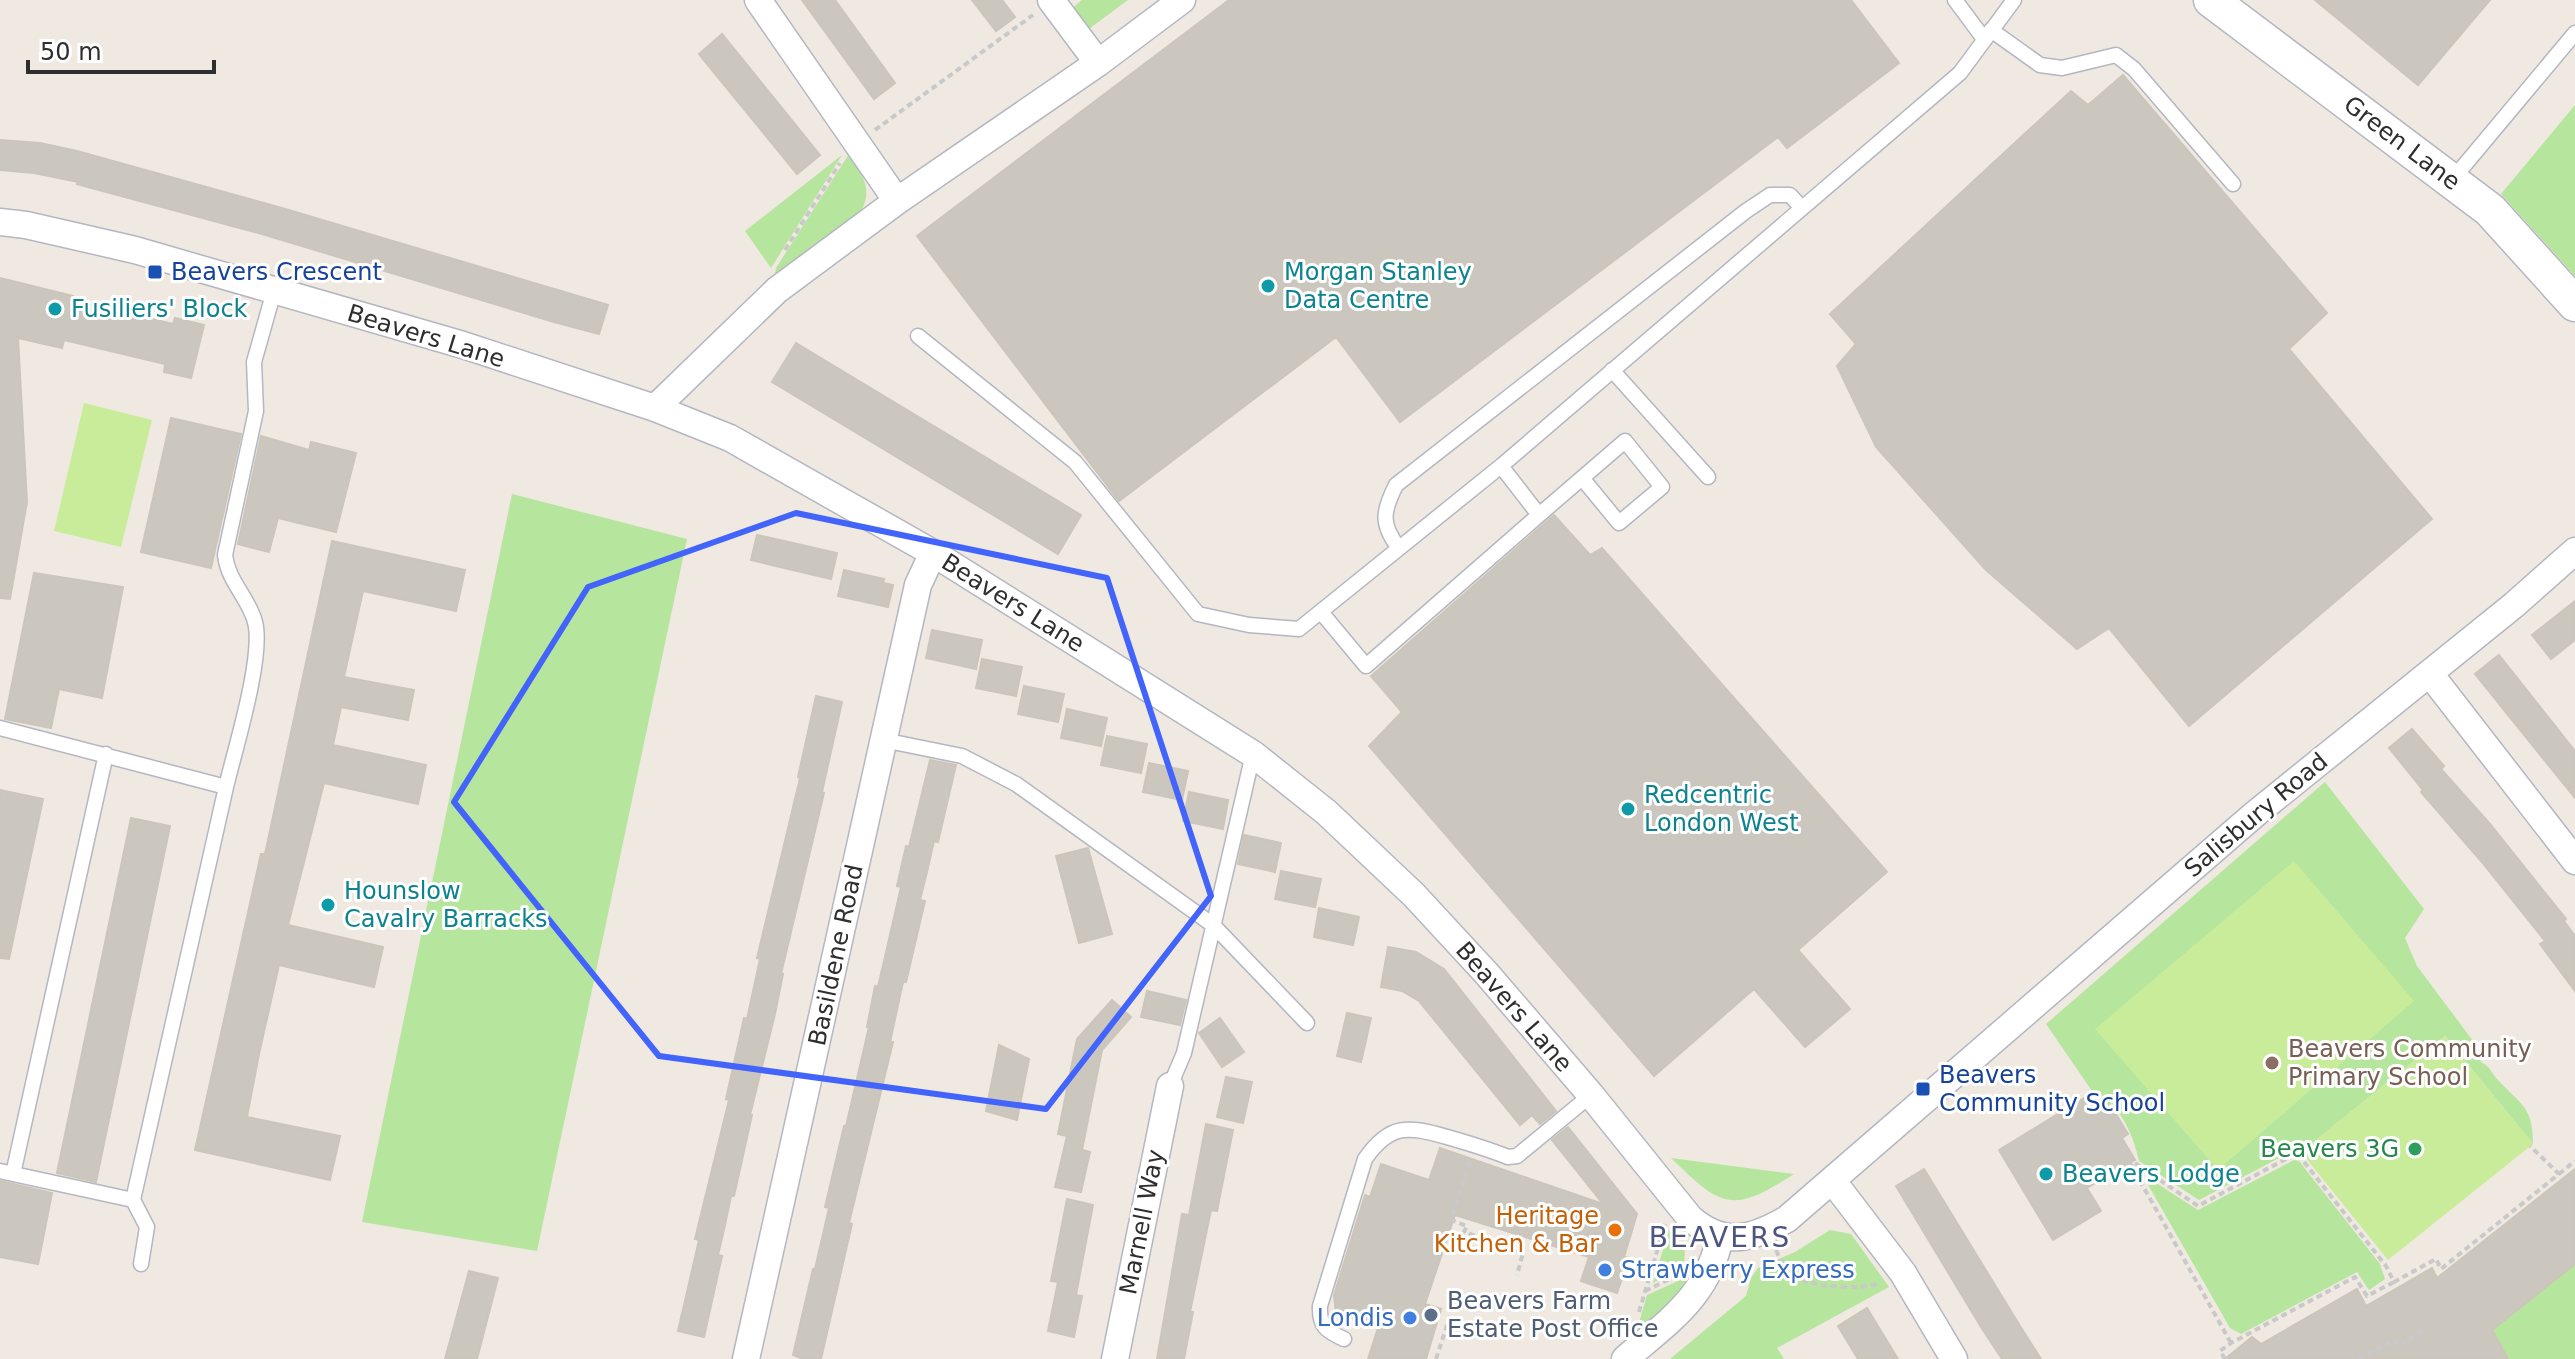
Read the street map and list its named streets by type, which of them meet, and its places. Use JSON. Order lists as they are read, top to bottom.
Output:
{
  "streets": {
    "street": [
      "Green Lane",
      "Beavers Lane",
      "Salisbury Road",
      "Basildene Road",
      "Marnell Way"
    ]
  },
  "crossings": [
    ["Beavers Lane", "Basildene Road"]
  ],
  "districts": ["BEAVERS"],
  "places": {
    "transit": ["Beavers Crescent", "Beavers Community School"],
    "other": [
      "Morgan Stanley Data Centre",
      "Fusiliers' Block",
      "Redcentric London West",
      "Hounslow Cavalry Barracks",
      "Beavers Community Primary School",
      "Beavers 3G",
      "Beavers Lodge",
      "Heritage Kitchen & Bar",
      "Strawberry Express",
      "Beavers Farm Estate Post Office",
      "Londis"
    ]
  },
  "scale_bar": "50 m"
}
